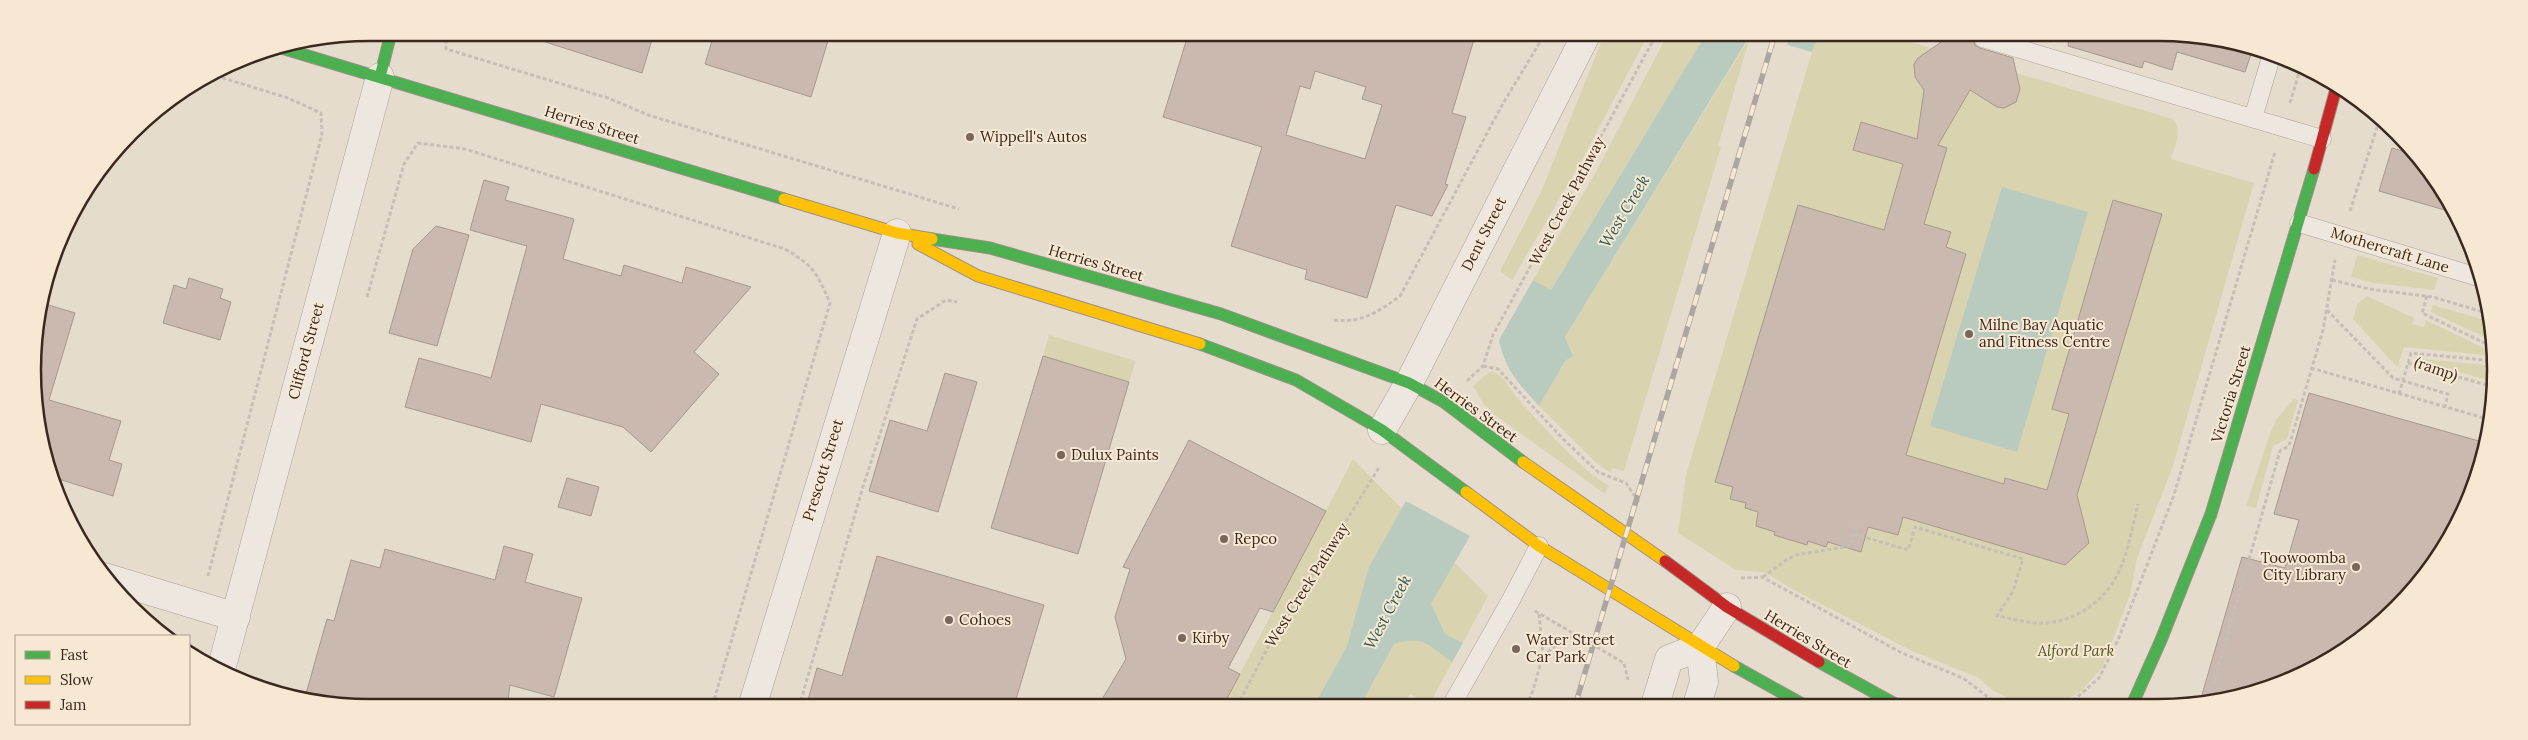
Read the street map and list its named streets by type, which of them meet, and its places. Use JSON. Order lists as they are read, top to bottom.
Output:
{
  "streets": {
    "main road": ["Herries Street", "Clifford Street", "Victoria Street"],
    "street": ["Dent Street", "Prescott Street"],
    "lane": ["Mothercraft Lane"],
    "path": ["West Creek Pathway", "(ramp)"]
  },
  "crossings": [
    ["Herries Street", "Dent Street"],
    ["Herries Street", "Clifford Street"],
    ["Herries Street", "Prescott Street"],
    ["Mothercraft Lane", "Victoria Street"]
  ],
  "water": ["West Creek"],
  "parks": ["Alford Park"],
  "places": [
    "Wippell's Autos",
    "Milne Bay Aquatic and Fitness Centre",
    "Dulux Paints",
    "Repco",
    "Toowoomba City Library",
    "Cohoes",
    "Kirby",
    "Water Street Car Park"
  ],
  "legend": ["Fast", "Slow", "Jam"]
}
